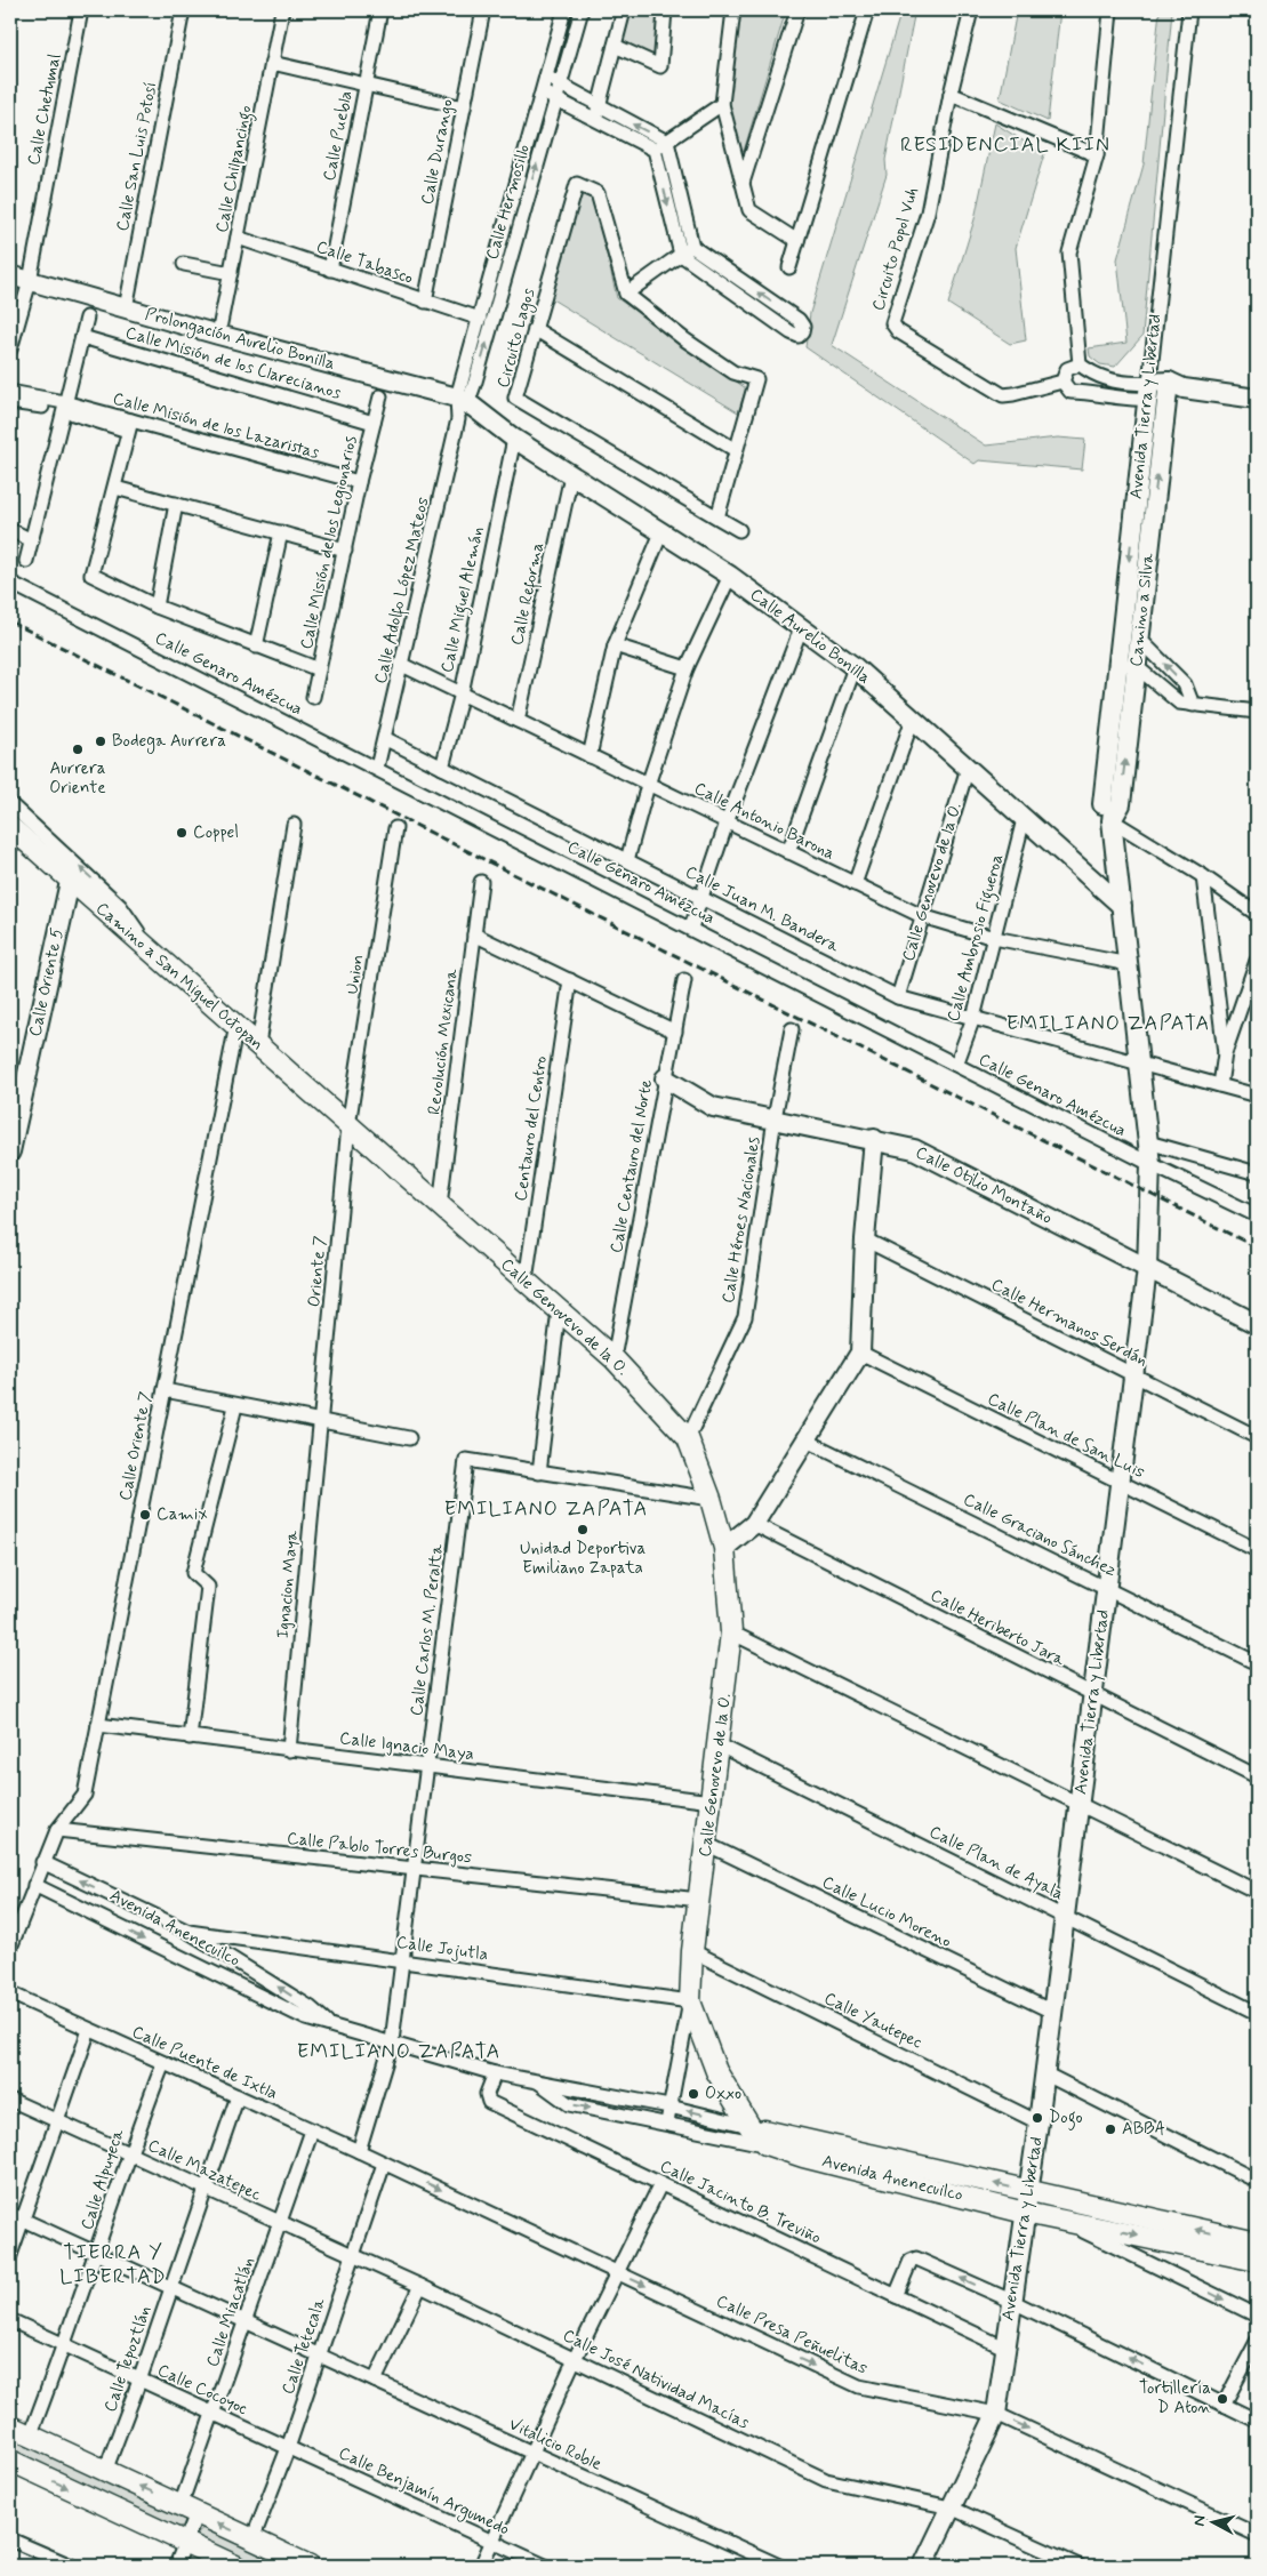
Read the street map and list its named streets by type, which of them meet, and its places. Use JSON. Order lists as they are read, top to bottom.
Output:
{
  "streets": {
    "main road": ["Calle Genovevo de la O.", "Camino a San Miguel Octopan", "Avenida Anenecuilco"],
    "street": [
      "Calle Chetumal",
      "Calle Puebla",
      "Calle Durango",
      "Calle San Luis Potosí",
      "Calle Chilpancingo",
      "Calle Hermosillo",
      "Circuito Popol Vuh",
      "Calle Tabasco",
      "Circuito Lagos",
      "Prolongación Aurelio Bonilla",
      "Calle Misión de los Clarecianos",
      "Avenida Tierra y Libertad",
      "Calle Misión de los Lazaristas",
      "Calle Misión de los Legionarios",
      "Calle Adolfo López Mateos",
      "Calle Reforma",
      "Calle Miguel Alemán",
      "Camino a Silva",
      "Calle Aurelio Bonilla",
      "Calle Genaro Amézcua",
      "Calle Antonio Barona",
      "Calle Juan M. Bandera",
      "Calle Ambrosio Figueroa",
      "Union",
      "Calle Oriente 5",
      "Revolución Mexicana",
      "Centauro del Centro",
      "Calle Centauro del Norte",
      "Calle Otilio Montaño",
      "Calle Héroes Nacionales",
      "Oriente 7",
      "Calle Hermanos Serdán",
      "Calle Plan de San Luis",
      "Calle Oriente 7",
      "Calle Graciano Sánchez",
      "Ignacion Maya",
      "Calle Heriberto Jara",
      "Calle Carlos M. Peralta",
      "Calle Ignacio Maya",
      "Calle Pablo Torres Burgos",
      "Calle Plan de Ayala",
      "Calle Lucio Moreno",
      "Calle Jojutla",
      "Calle Yautepec",
      "Calle Puente de Ixtla",
      "Calle Mazatepec",
      "Calle Alpuyeca",
      "Calle Jacinto B. Treviño",
      "Calle Miacatlán",
      "Calle Presa Peñuelitas",
      "Calle Tetecala",
      "Calle Tepoztlán",
      "Calle José Natividad Macías",
      "Calle Cocoyoc",
      "Vitalicio Roble",
      "Calle Benjamín Argumedo"
    ]
  },
  "crossings": [
    ["Calle Chetumal", "Prolongación Aurelio Bonilla"],
    ["Calle Puebla", "Calle Tabasco"],
    ["Calle Durango", "Calle Tabasco"],
    ["Calle San Luis Potosí", "Prolongación Aurelio Bonilla"],
    ["Calle Chilpancingo", "Calle Tabasco"],
    ["Calle Chilpancingo", "Prolongación Aurelio Bonilla"],
    ["Calle Hermosillo", "Calle Tabasco"],
    ["Calle Hermosillo", "Prolongación Aurelio Bonilla"],
    ["Calle Hermosillo", "Calle Adolfo López Mateos"],
    ["Calle Hermosillo", "Calle Aurelio Bonilla"],
    ["Prolongación Aurelio Bonilla", "Calle Adolfo López Mateos"],
    ["Prolongación Aurelio Bonilla", "Calle Aurelio Bonilla"],
    ["Calle Misión de los Clarecianos", "Calle Misión de los Legionarios"],
    ["Avenida Tierra y Libertad", "Camino a Silva"],
    ["Avenida Tierra y Libertad", "Calle Aurelio Bonilla"],
    ["Avenida Tierra y Libertad", "Calle Genaro Amézcua"],
    ["Avenida Tierra y Libertad", "Calle Antonio Barona"],
    ["Avenida Tierra y Libertad", "Calle Juan M. Bandera"],
    ["Avenida Tierra y Libertad", "Calle Otilio Montaño"],
    ["Avenida Tierra y Libertad", "Calle Hermanos Serdán"],
    ["Avenida Tierra y Libertad", "Calle Plan de San Luis"],
    ["Avenida Tierra y Libertad", "Calle Graciano Sánchez"],
    ["Avenida Tierra y Libertad", "Calle Heriberto Jara"],
    ["Avenida Tierra y Libertad", "Calle Plan de Ayala"],
    ["Avenida Tierra y Libertad", "Calle Lucio Moreno"],
    ["Avenida Tierra y Libertad", "Avenida Anenecuilco"],
    ["Avenida Tierra y Libertad", "Calle Yautepec"],
    ["Avenida Tierra y Libertad", "Calle Jacinto B. Treviño"],
    ["Avenida Tierra y Libertad", "Calle Presa Peñuelitas"],
    ["Avenida Tierra y Libertad", "Calle José Natividad Macías"],
    ["Calle Misión de los Lazaristas", "Calle Misión de los Legionarios"],
    ["Calle Adolfo López Mateos", "Calle Aurelio Bonilla"],
    ["Calle Adolfo López Mateos", "Calle Genaro Amézcua"],
    ["Calle Adolfo López Mateos", "Calle Antonio Barona"],
    ["Calle Adolfo López Mateos", "Calle Juan M. Bandera"],
    ["Calle Reforma", "Calle Aurelio Bonilla"],
    ["Calle Reforma", "Calle Antonio Barona"],
    ["Calle Miguel Alemán", "Calle Aurelio Bonilla"],
    ["Calle Miguel Alemán", "Calle Antonio Barona"],
    ["Calle Miguel Alemán", "Calle Juan M. Bandera"],
    ["Calle Aurelio Bonilla", "Calle Genovevo de la O."],
    ["Calle Aurelio Bonilla", "Calle Ambrosio Figueroa"],
    ["Calle Genaro Amézcua", "Calle Ambrosio Figueroa"],
    ["Calle Antonio Barona", "Calle Genovevo de la O."],
    ["Calle Antonio Barona", "Calle Ambrosio Figueroa"],
    ["Calle Genovevo de la O.", "Calle Juan M. Bandera"],
    ["Calle Genovevo de la O.", "Union"],
    ["Calle Genovevo de la O.", "Camino a San Miguel Octopan"],
    ["Calle Genovevo de la O.", "Revolución Mexicana"],
    ["Calle Genovevo de la O.", "Centauro del Centro"],
    ["Calle Genovevo de la O.", "Calle Centauro del Norte"],
    ["Calle Genovevo de la O.", "Calle Héroes Nacionales"],
    ["Calle Genovevo de la O.", "Oriente 7"],
    ["Calle Genovevo de la O.", "Calle Ignacio Maya"],
    ["Calle Genovevo de la O.", "Calle Pablo Torres Burgos"],
    ["Calle Genovevo de la O.", "Calle Plan de Ayala"],
    ["Calle Genovevo de la O.", "Calle Lucio Moreno"],
    ["Calle Genovevo de la O.", "Avenida Anenecuilco"],
    ["Calle Genovevo de la O.", "Calle Jojutla"],
    ["Calle Genovevo de la O.", "Calle Yautepec"],
    ["Calle Juan M. Bandera", "Calle Ambrosio Figueroa"],
    ["Union", "Camino a San Miguel Octopan"],
    ["Union", "Oriente 7"],
    ["Camino a San Miguel Octopan", "Calle Oriente 5"],
    ["Camino a San Miguel Octopan", "Oriente 7"],
    ["Camino a San Miguel Octopan", "Calle Oriente 7"],
    ["Calle Centauro del Norte", "Calle Otilio Montaño"],
    ["Calle Otilio Montaño", "Calle Héroes Nacionales"],
    ["Oriente 7", "Ignacion Maya"],
    ["Calle Oriente 7", "Calle Ignacio Maya"],
    ["Calle Oriente 7", "Calle Pablo Torres Burgos"],
    ["Calle Oriente 7", "Avenida Anenecuilco"],
    ["Ignacion Maya", "Calle Ignacio Maya"],
    ["Calle Carlos M. Peralta", "Calle Ignacio Maya"],
    ["Calle Carlos M. Peralta", "Calle Pablo Torres Burgos"],
    ["Calle Carlos M. Peralta", "Avenida Anenecuilco"],
    ["Calle Carlos M. Peralta", "Calle Jojutla"],
    ["Calle Carlos M. Peralta", "Calle Puente de Ixtla"],
    ["Avenida Anenecuilco", "Calle Jojutla"],
    ["Avenida Anenecuilco", "Calle Jacinto B. Treviño"],
    ["Calle Puente de Ixtla", "Calle Alpuyeca"],
    ["Calle Puente de Ixtla", "Calle Miacatlán"],
    ["Calle Puente de Ixtla", "Calle Presa Peñuelitas"],
    ["Calle Puente de Ixtla", "Calle Tetecala"],
    ["Calle Puente de Ixtla", "Calle Tepoztlán"],
    ["Calle Mazatepec", "Calle Alpuyeca"],
    ["Calle Mazatepec", "Calle Miacatlán"],
    ["Calle Mazatepec", "Calle Tetecala"],
    ["Calle Mazatepec", "Calle Tepoztlán"],
    ["Calle Mazatepec", "Calle José Natividad Macías"],
    ["Calle Alpuyeca", "Calle Cocoyoc"],
    ["Calle Alpuyeca", "Vitalicio Roble"],
    ["Calle Miacatlán", "Calle Cocoyoc"],
    ["Calle Miacatlán", "Vitalicio Roble"],
    ["Calle Presa Peñuelitas", "Calle Tetecala"],
    ["Calle Tetecala", "Calle José Natividad Macías"],
    ["Calle Tetecala", "Calle Cocoyoc"],
    ["Calle Tetecala", "Vitalicio Roble"],
    ["Calle Tetecala", "Calle Benjamín Argumedo"],
    ["Calle Tepoztlán", "Calle Cocoyoc"],
    ["Calle Tepoztlán", "Vitalicio Roble"],
    ["Calle Cocoyoc", "Calle Benjamín Argumedo"]
  ],
  "one_way": ["Calle Presa Peñuelitas"],
  "districts": [
    "RESIDENCIAL KIIN",
    "EMILIANO ZAPATA",
    "EMILIANO ZAPATA",
    "EMILIANO ZAPATA",
    "TIERRA Y LIBERTAD"
  ],
  "places": [
    "Bodega Aurrera",
    "Aurrera Oriente",
    "Coppel",
    "Camix",
    "Unidad Deportiva Emiliano Zapata",
    "Oxxo",
    "Dogo",
    "ABBA",
    "Tortillería D Aton"
  ],
  "north": "left"
}
